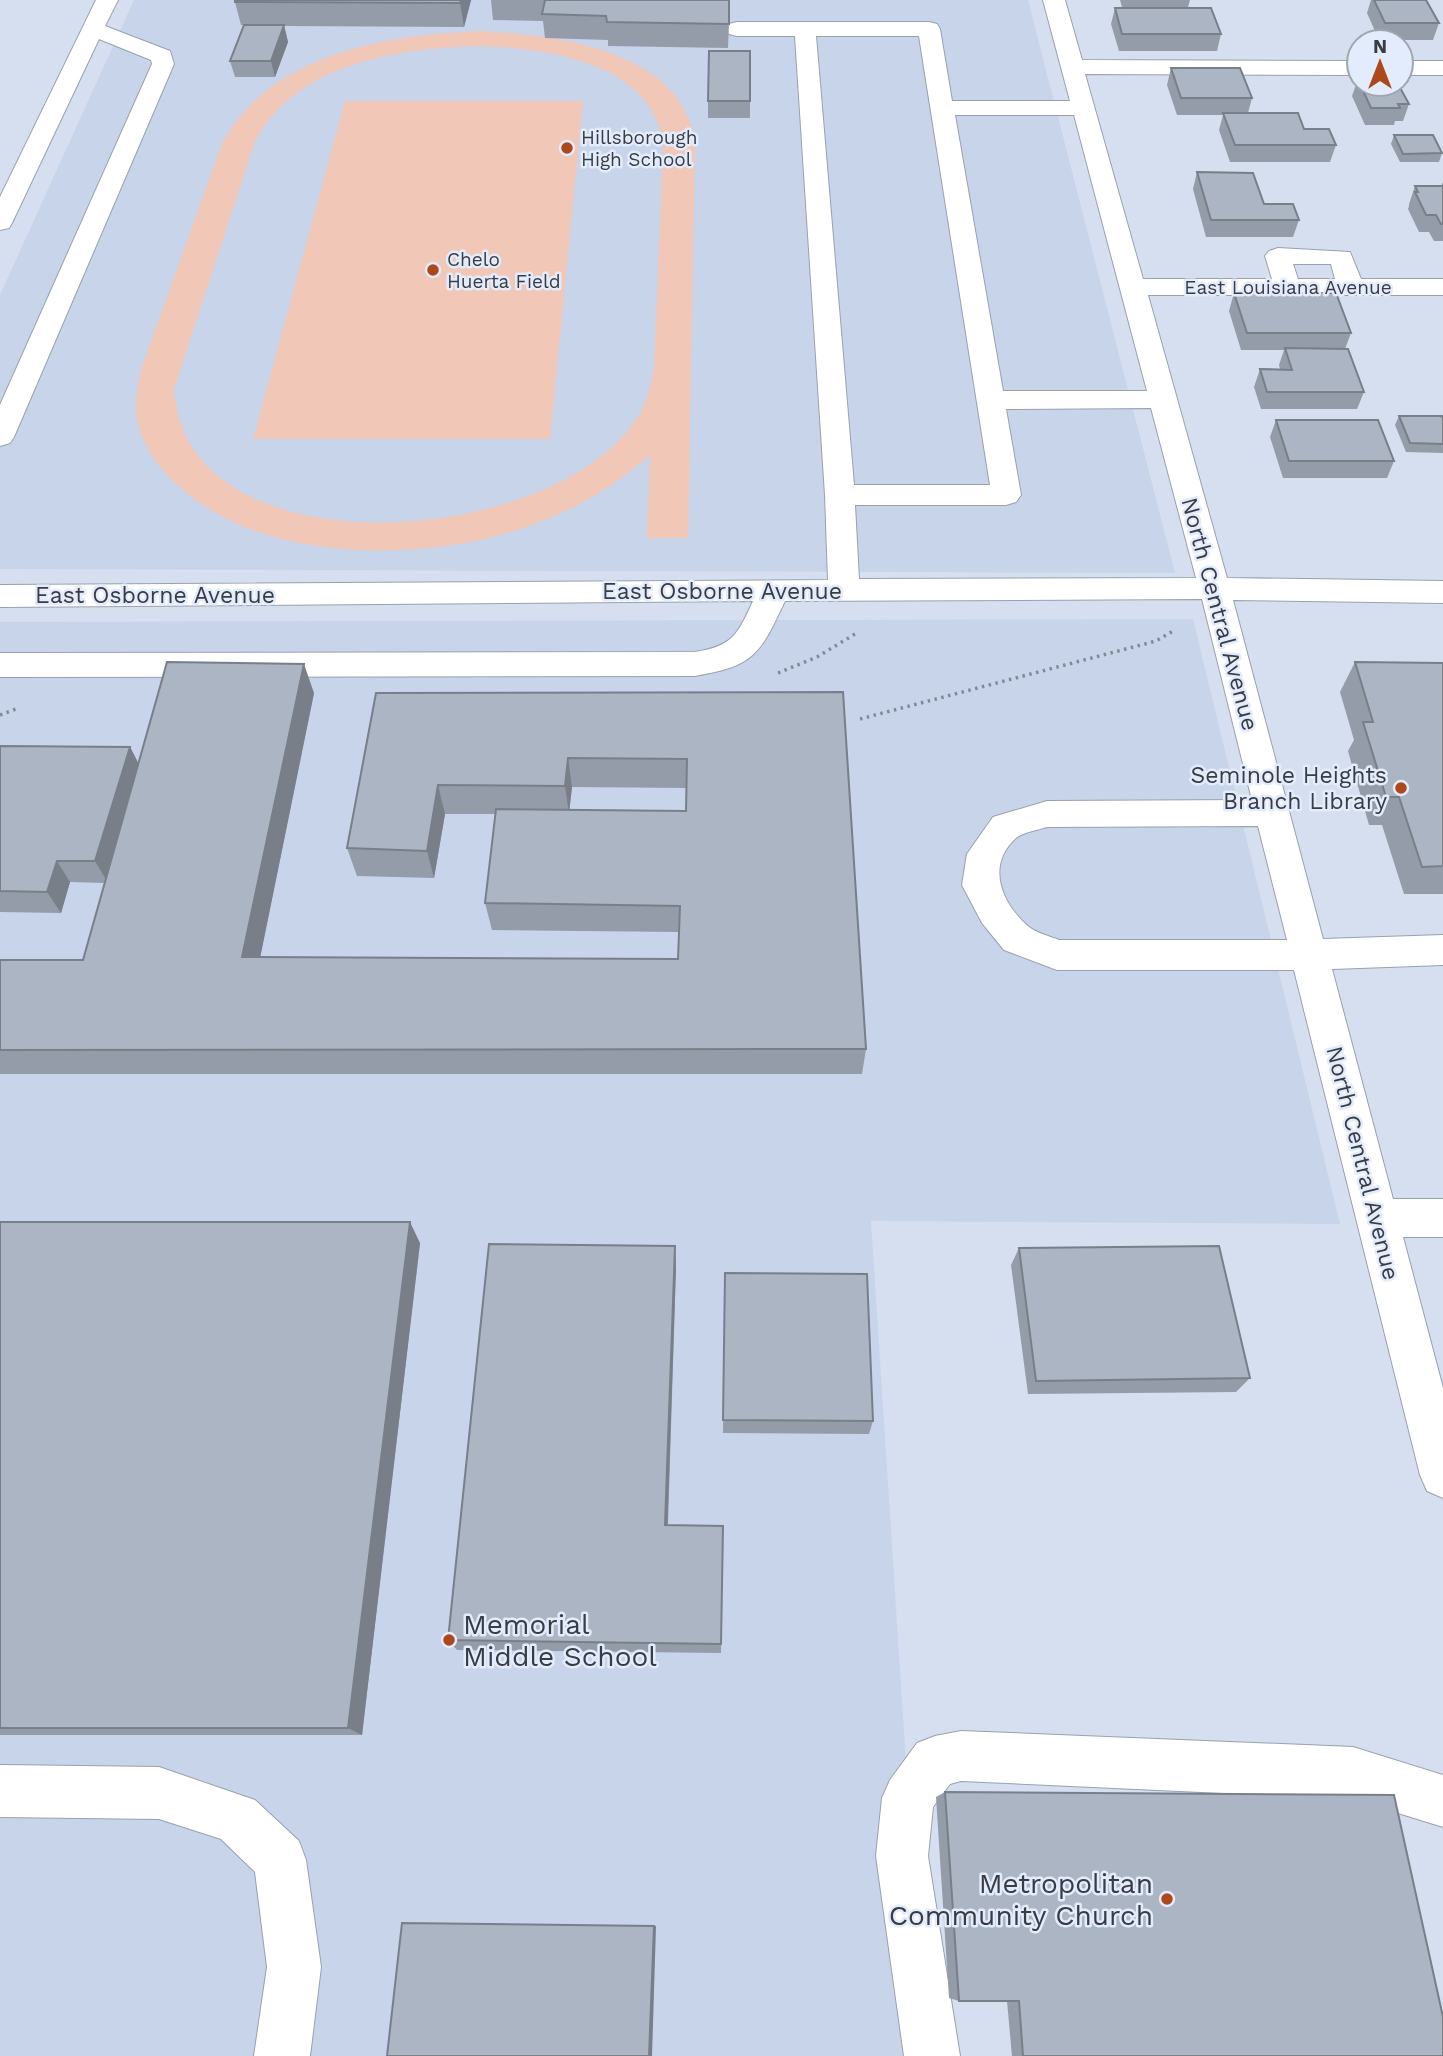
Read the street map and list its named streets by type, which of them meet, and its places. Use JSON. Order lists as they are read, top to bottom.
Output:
{
  "streets": {
    "street": ["East Louisiana Avenue", "East Osborne Avenue", "North Central Avenue"]
  },
  "crossings": [
    ["East Louisiana Avenue", "North Central Avenue"],
    ["East Osborne Avenue", "North Central Avenue"]
  ],
  "places": [
    "Hillsborough High School",
    "Chelo Huerta Field",
    "Seminole Heights Branch Library",
    "Memorial Middle School",
    "Metropolitan Community Church"
  ],
  "north": "top"
}
